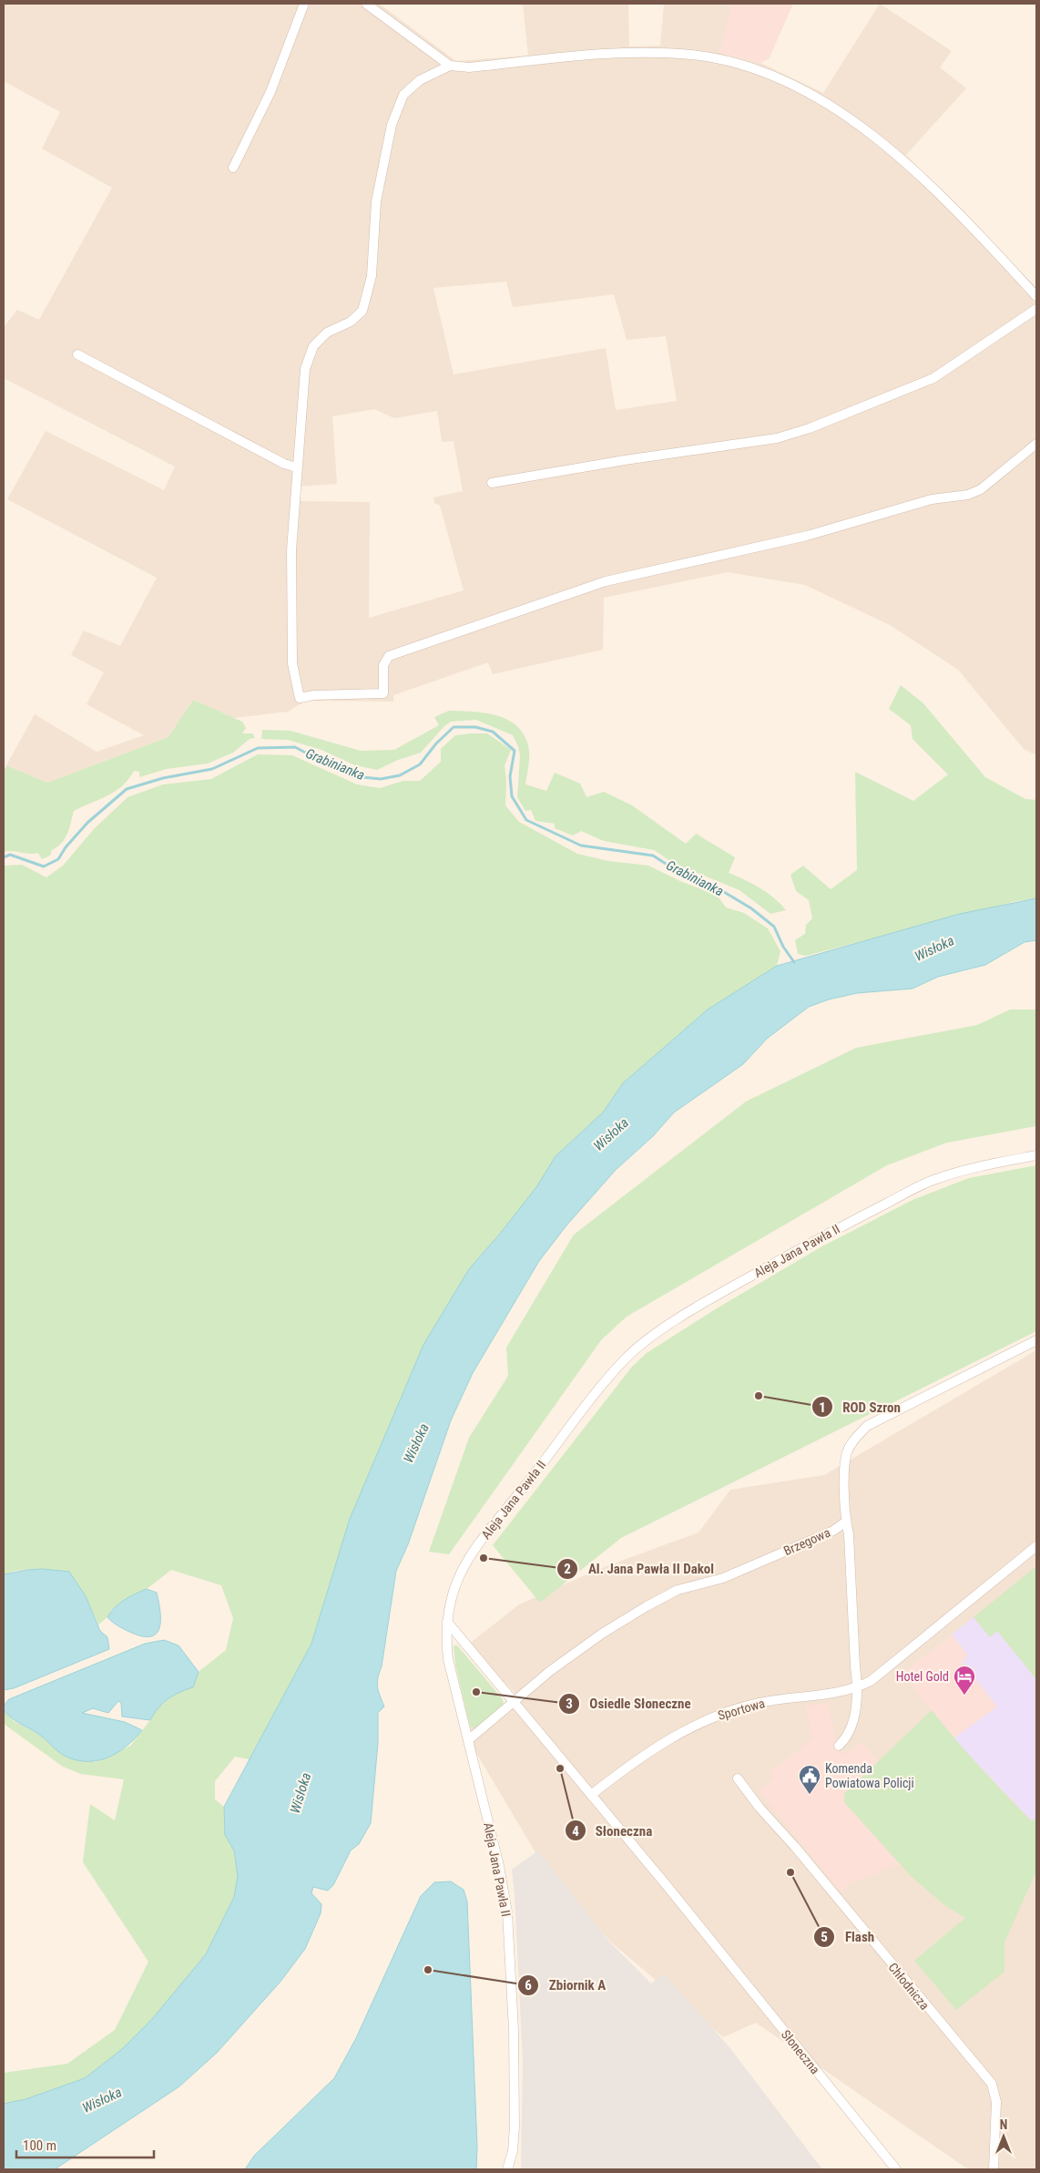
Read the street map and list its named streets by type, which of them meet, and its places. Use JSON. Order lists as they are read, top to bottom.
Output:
{
  "streets": {
    "street": [
      "Aleja Jana Pawła II",
      "Brzegowa",
      "Sportowa",
      "Chłodnicza",
      "Słoneczna"
    ]
  },
  "crossings": [
    ["Aleja Jana Pawła II", "Słoneczna"],
    ["Brzegowa", "Słoneczna"],
    ["Sportowa", "Słoneczna"]
  ],
  "water": ["Grabinianka", "Wisłoka"],
  "places": {
    "other": [
      "ROD Szron",
      "Al. Jana Pawła II Dakol",
      "Osiedle Słoneczne",
      "Słoneczna",
      "Flash",
      "Zbiornik A"
    ],
    "hotel": ["Hotel Gold"],
    "public building": ["Komenda Powiatowa Policji"]
  },
  "scale_bar": "100 m",
  "north": "top"
}
